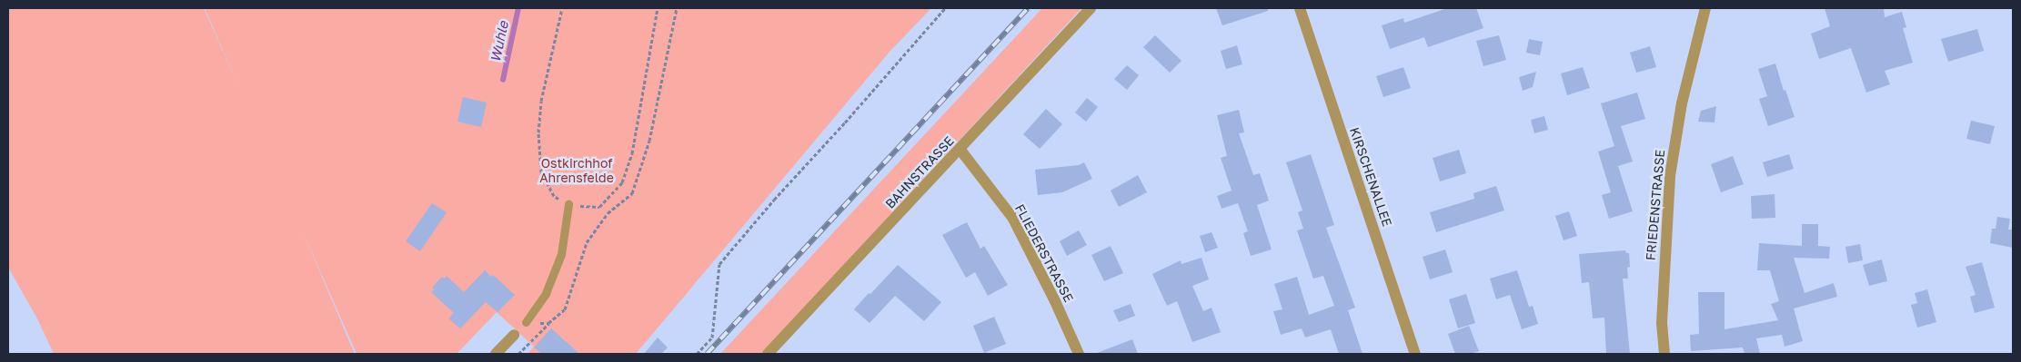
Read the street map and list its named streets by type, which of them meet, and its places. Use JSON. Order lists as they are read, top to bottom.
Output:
{
  "streets": {
    "street": [
      "BAHNSTRASSE",
      "KIRSCHENALLEE",
      "FRIEDENSTRASSE",
      "FLIEDERSTRASSE"
    ]
  },
  "crossings": [
    ["BAHNSTRASSE", "FLIEDERSTRASSE"]
  ],
  "water": ["Wuhle"],
  "parks": ["Ostkirchhof Ahrensfelde"]
}
